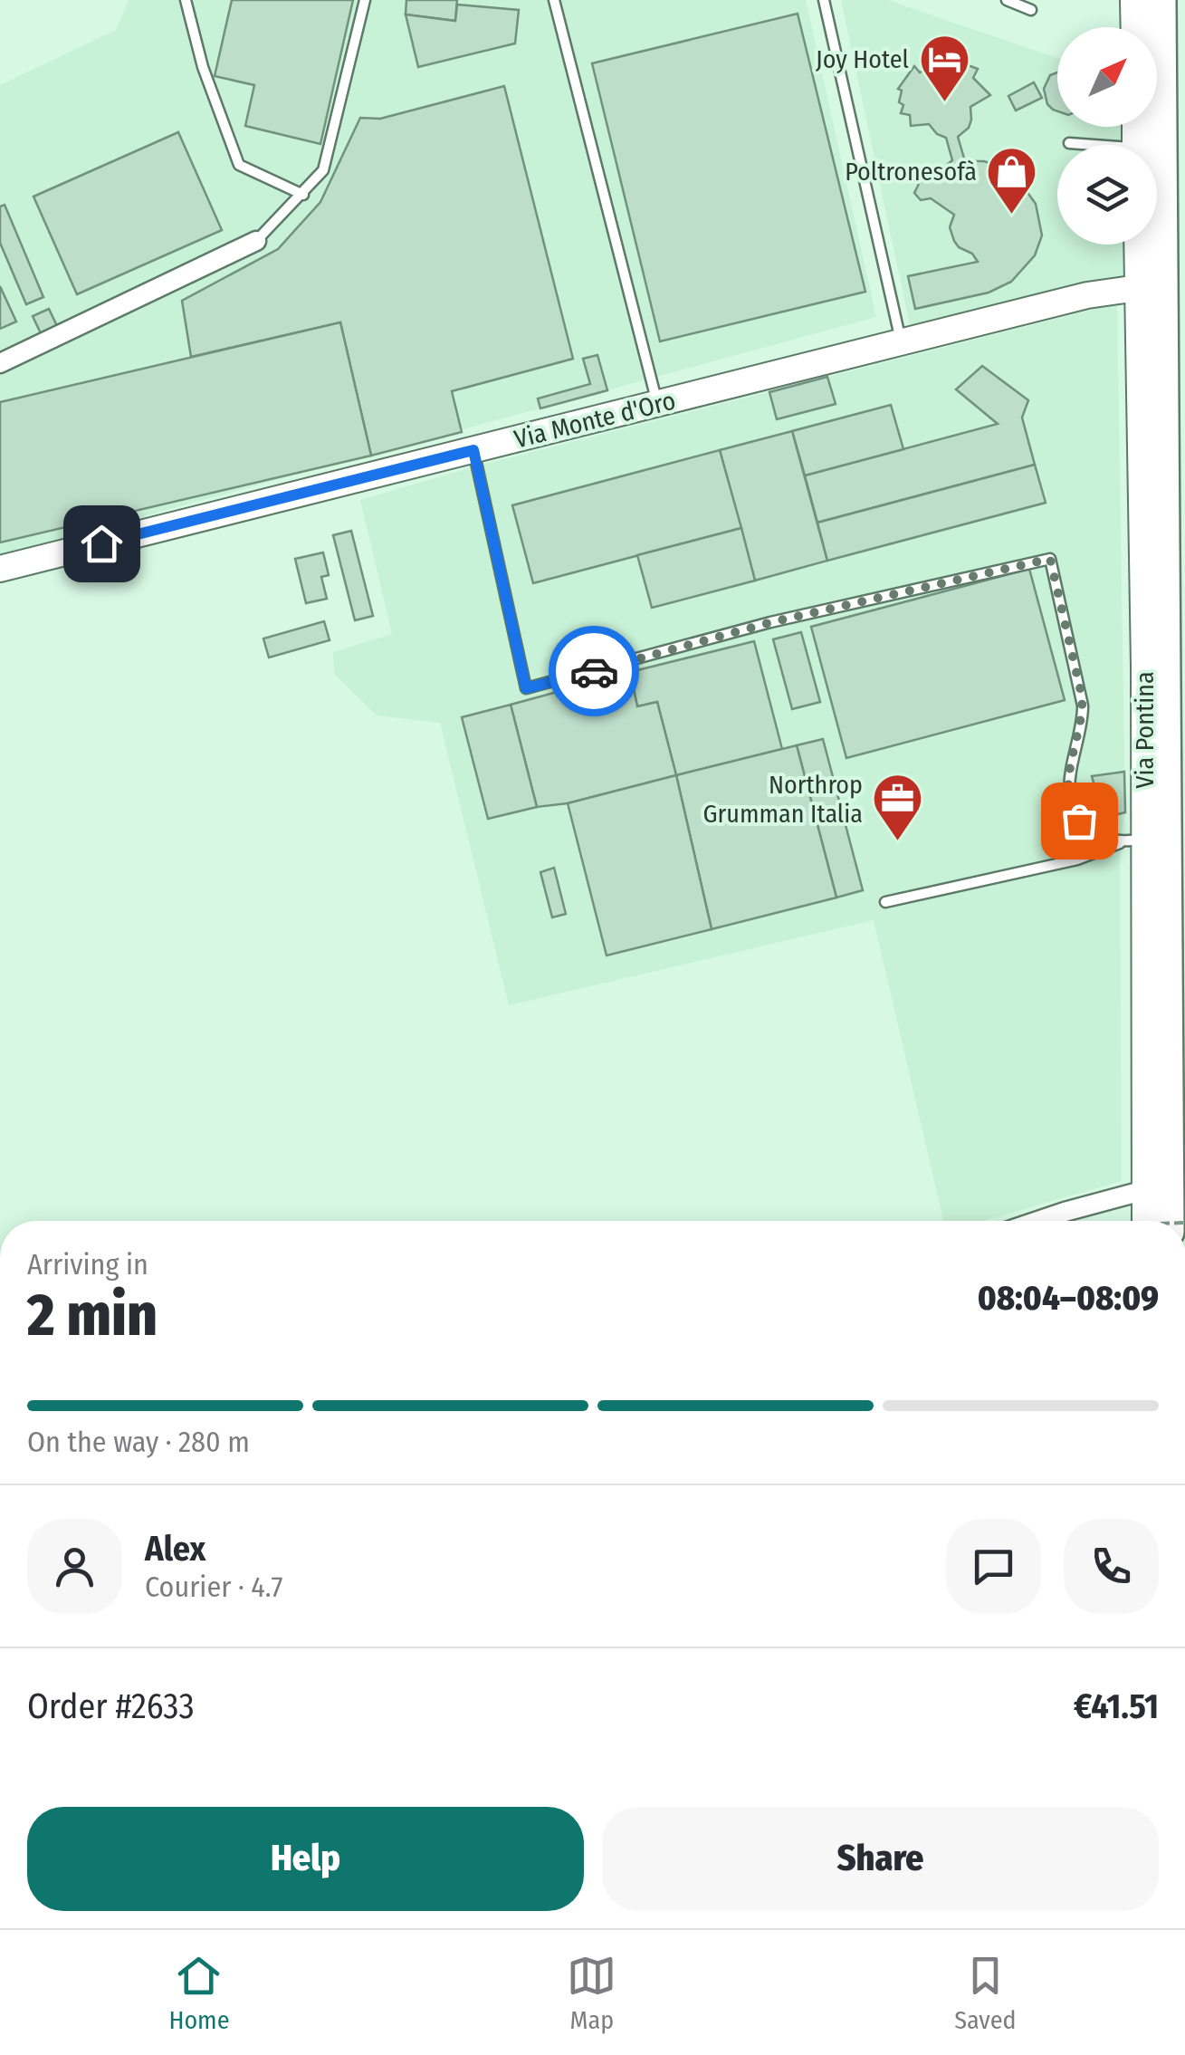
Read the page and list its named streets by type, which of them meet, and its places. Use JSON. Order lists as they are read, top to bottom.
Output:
{
  "streets": {
    "highway": ["Via Pontina"],
    "street": ["Via Monte d'Oro"]
  },
  "crossings": [
    ["Via Monte d'Oro", "Via Pontina"]
  ],
  "places": {
    "hotel": ["Joy Hotel"],
    "shop": ["Poltronesofà"],
    "office": ["Northrop Grumman Italia"]
  },
  "north": "top right",
  "page": {
    "heading": ["2 min", "Arriving in", "08:04–08:09"],
    "panel": [
      "Alex",
      "Courier · 4.7",
      "Order #2633",
      "€41.51"
    ],
    "bar": "On the way · 280 m",
    "buttons": ["Help", "Share"],
    "tabs": ["Home", "Map", "Saved"]
  }
}
